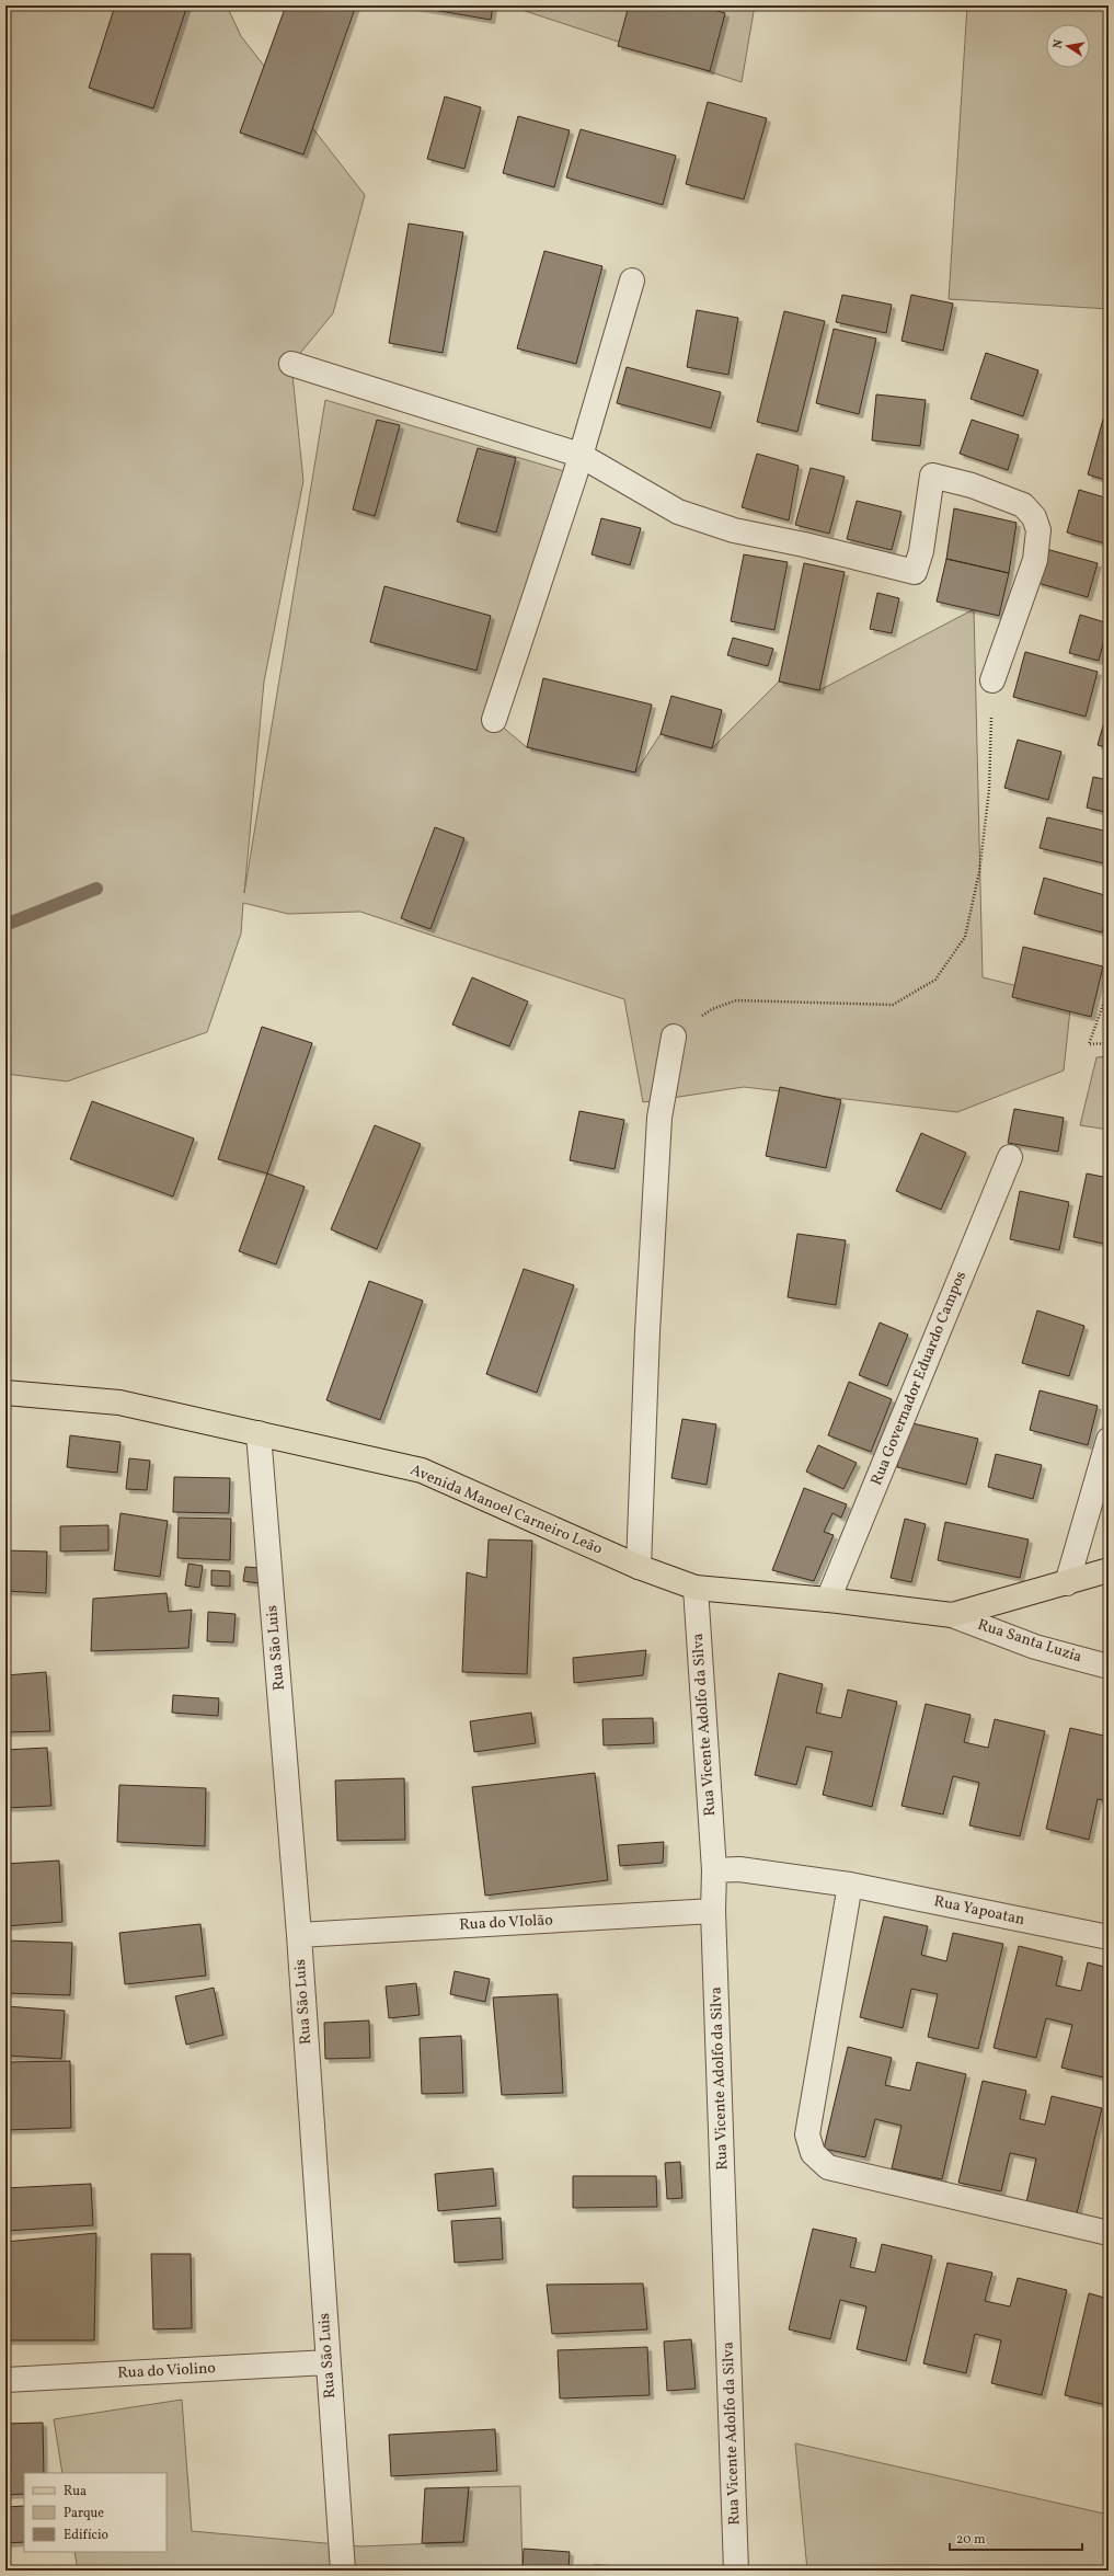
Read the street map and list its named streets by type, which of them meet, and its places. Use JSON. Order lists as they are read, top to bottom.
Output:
{
  "streets": {
    "main road": ["Avenida Manoel Carneiro Leão"],
    "street": [
      "Rua Governador Eduardo Campos",
      "Rua Santa Luzia",
      "Rua São Luis",
      "Rua Vicente Adolfo da Silva",
      "Rua Yapoatan",
      "Rua do VIolão",
      "Rua do Violino"
    ]
  },
  "crossings": [
    ["Rua Governador Eduardo Campos", "Avenida Manoel Carneiro Leão"],
    ["Avenida Manoel Carneiro Leão", "Rua Santa Luzia"],
    ["Avenida Manoel Carneiro Leão", "Rua São Luis"],
    ["Avenida Manoel Carneiro Leão", "Rua Vicente Adolfo da Silva"],
    ["Rua São Luis", "Rua do VIolão"],
    ["Rua São Luis", "Rua do Violino"],
    ["Rua Vicente Adolfo da Silva", "Rua Yapoatan"],
    ["Rua Vicente Adolfo da Silva", "Rua do VIolão"]
  ],
  "legend": ["Rua", "Parque", "Edifício"],
  "scale_bar": "20 m",
  "north": "left"
}
